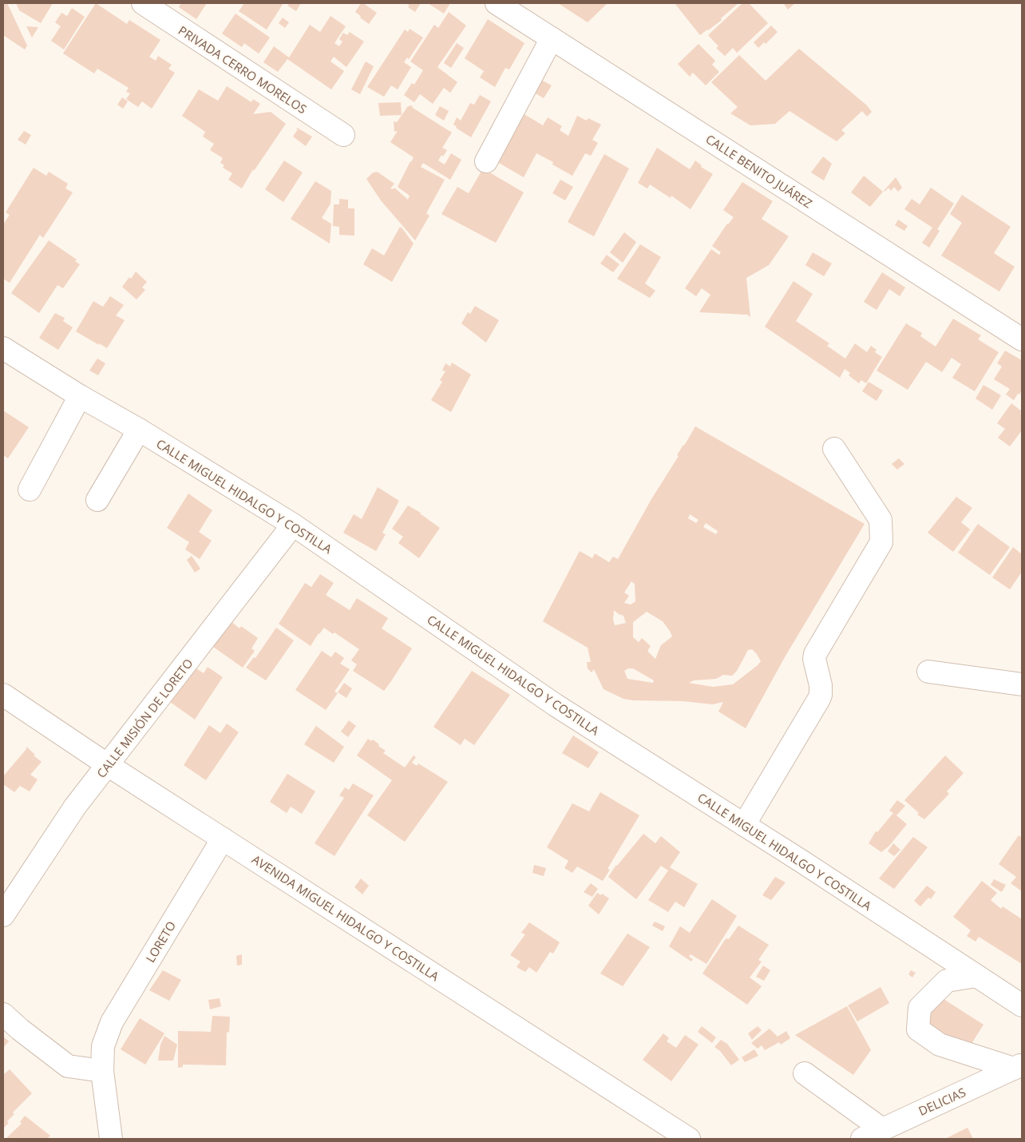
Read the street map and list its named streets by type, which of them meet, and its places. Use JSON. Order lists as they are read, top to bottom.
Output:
{
  "streets": {
    "street": [
      "PRIVADA CERRO MORELOS",
      "CALLE BENITO JUÁREZ",
      "CALLE MIGUEL HIDALGO Y COSTILLA",
      "CALLE MISIÓN DE LORETO",
      "AVENIDA MIGUEL HIDALGO Y COSTILLA",
      "LORETO",
      "DELICIAS"
    ]
  },
  "crossings": [
    ["CALLE MIGUEL HIDALGO Y COSTILLA", "CALLE MISIÓN DE LORETO"],
    ["CALLE MISIÓN DE LORETO", "AVENIDA MIGUEL HIDALGO Y COSTILLA"],
    ["AVENIDA MIGUEL HIDALGO Y COSTILLA", "LORETO"]
  ]
}
